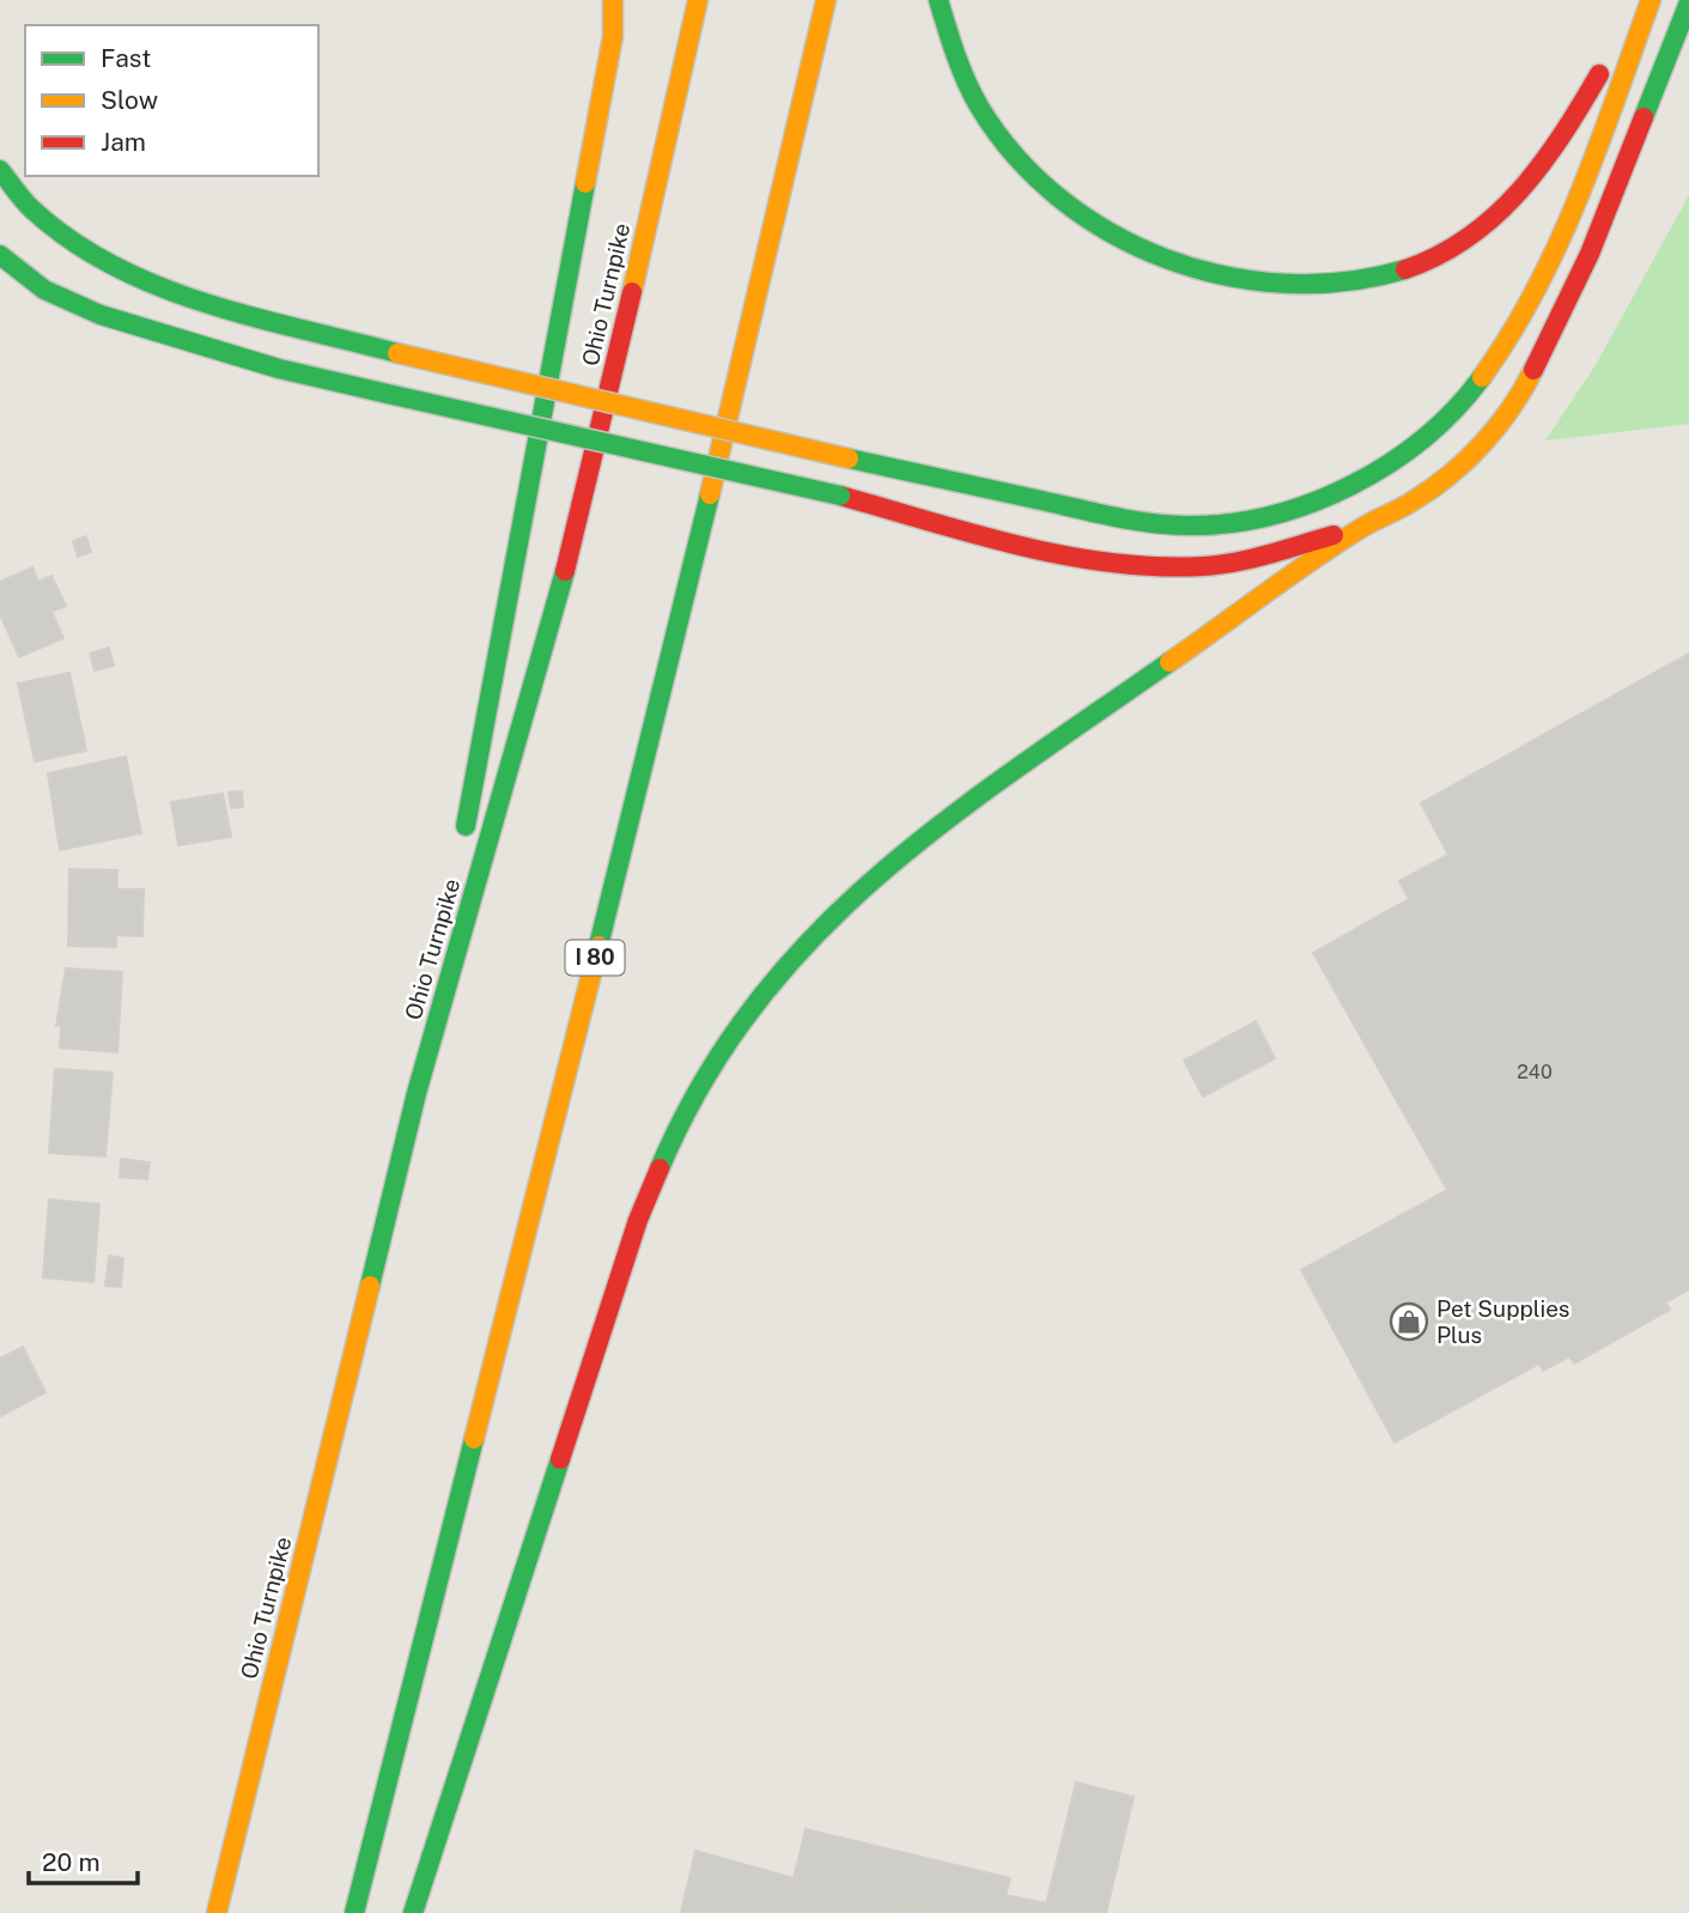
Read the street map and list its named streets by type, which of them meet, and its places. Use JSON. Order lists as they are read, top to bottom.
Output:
{
  "streets": {
    "highway": ["Ohio Turnpike", "I 80"]
  },
  "places": {
    "shop": ["Pet Supplies Plus"]
  },
  "house_numbers": ["240"],
  "legend": ["Fast", "Slow", "Jam"],
  "scale_bar": "20 m"
}
